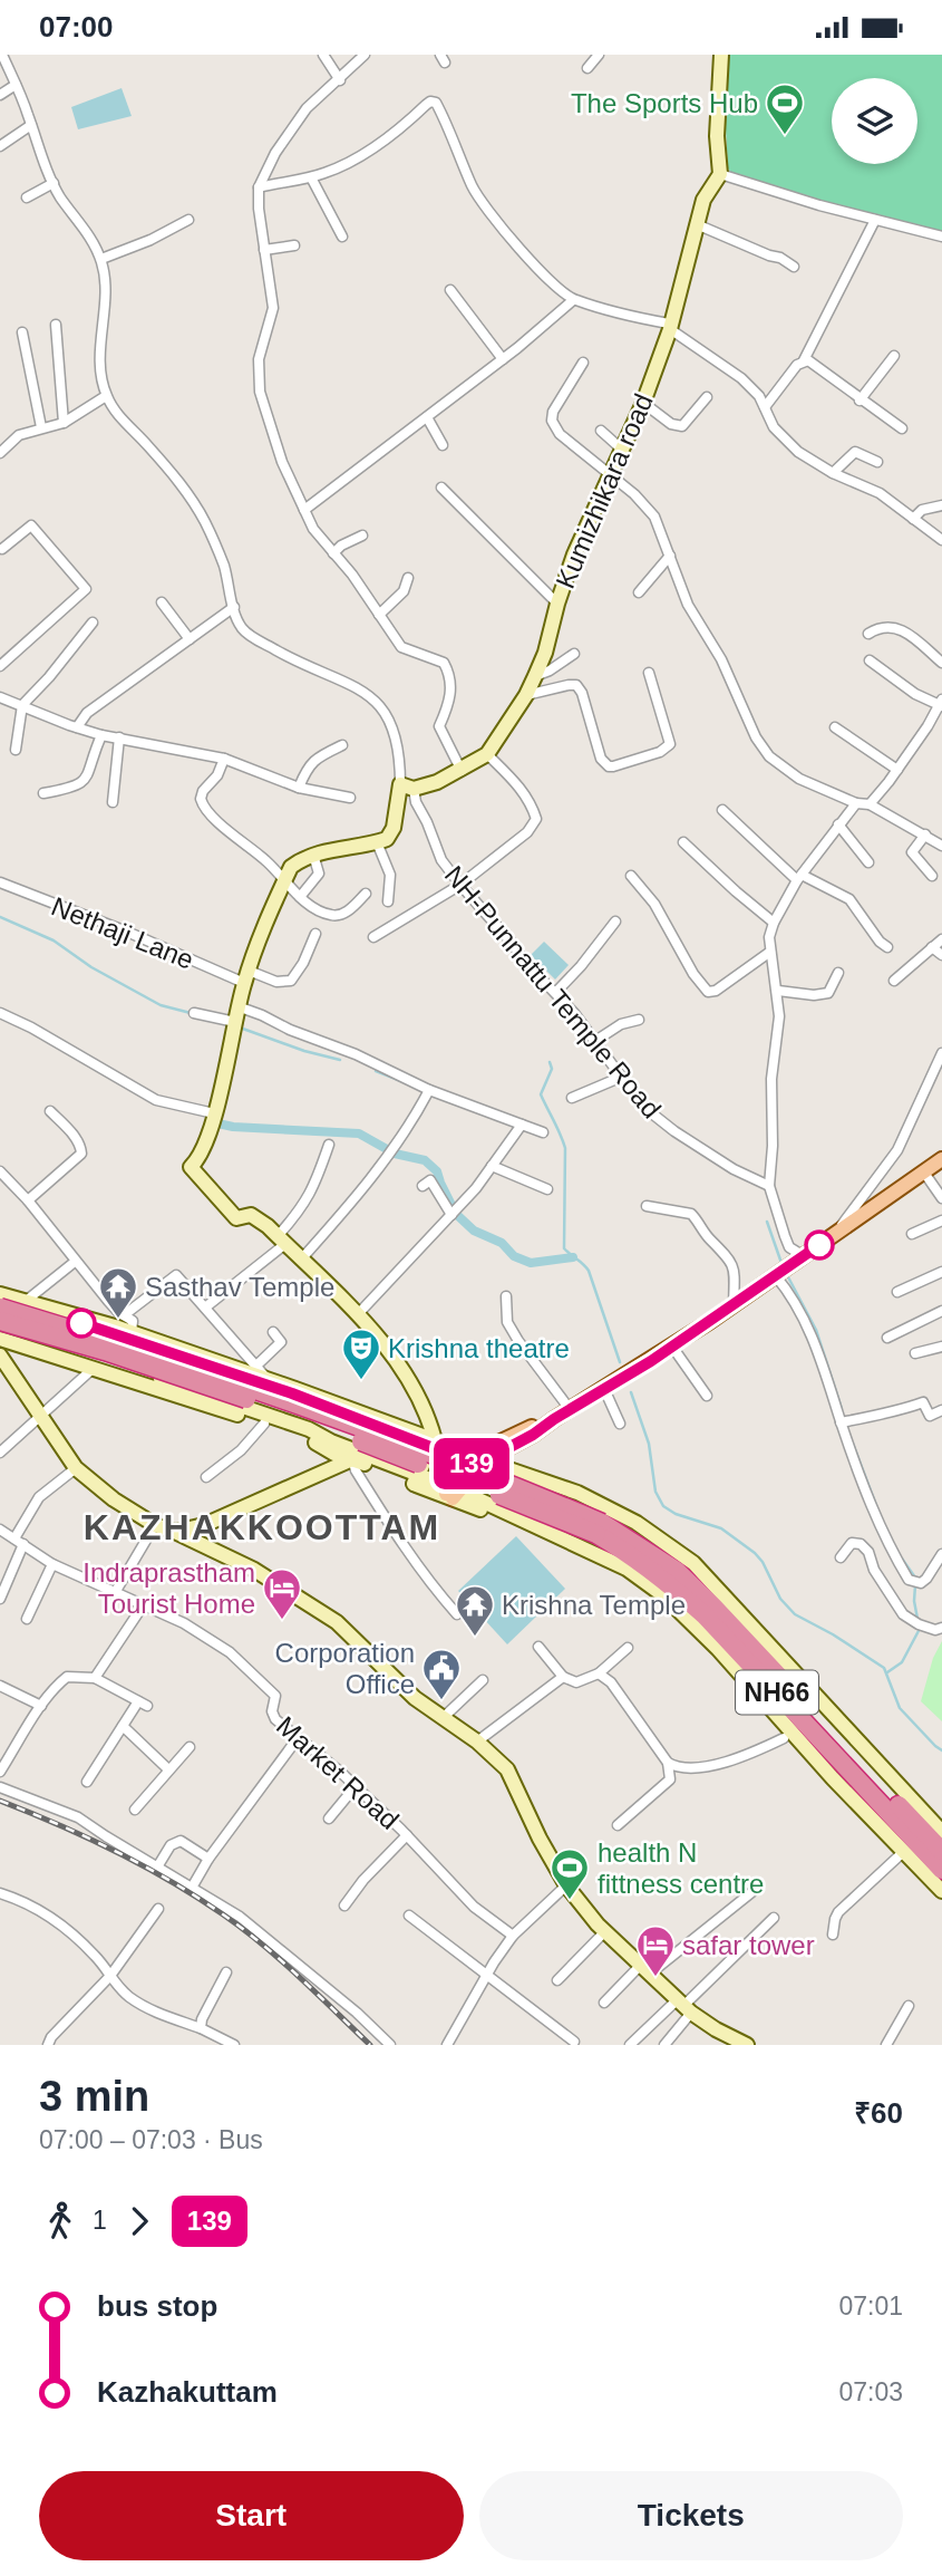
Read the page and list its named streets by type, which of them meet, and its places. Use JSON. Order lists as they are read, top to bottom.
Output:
{
  "streets": {
    "highway": ["NH66"],
    "main road": ["Kumizhikara road"],
    "street": ["Nethaji Lane", "NH-Punnattu Temple Road", "Market Road"]
  },
  "crossings": [
    ["Kumizhikara road", "NH-Punnattu Temple Road"]
  ],
  "districts": ["KAZHAKKOOTTAM"],
  "places": {
    "sports": ["The Sports Hub", "health N fittness centre"],
    "temple": ["Sasthav Temple", "Krishna Temple"],
    "theatre": ["Krishna theatre"],
    "hotel": ["Indraprastham Tourist Home", "safar tower"],
    "public building": ["Corporation Office"]
  },
  "lines": ["bus line 139"],
  "page": {
    "status": "07:00",
    "on_map": "139",
    "heading": ["3 min", "07:00 – 07:03 · Bus", "₹60"],
    "legs": ["1", "139"],
    "list": [
      {
        "name": "bus stop",
        "value": "07:01"
      },
      {
        "name": "Kazhakuttam",
        "value": "07:03"
      }
    ],
    "buttons": ["Start", "Tickets"]
  }
}
